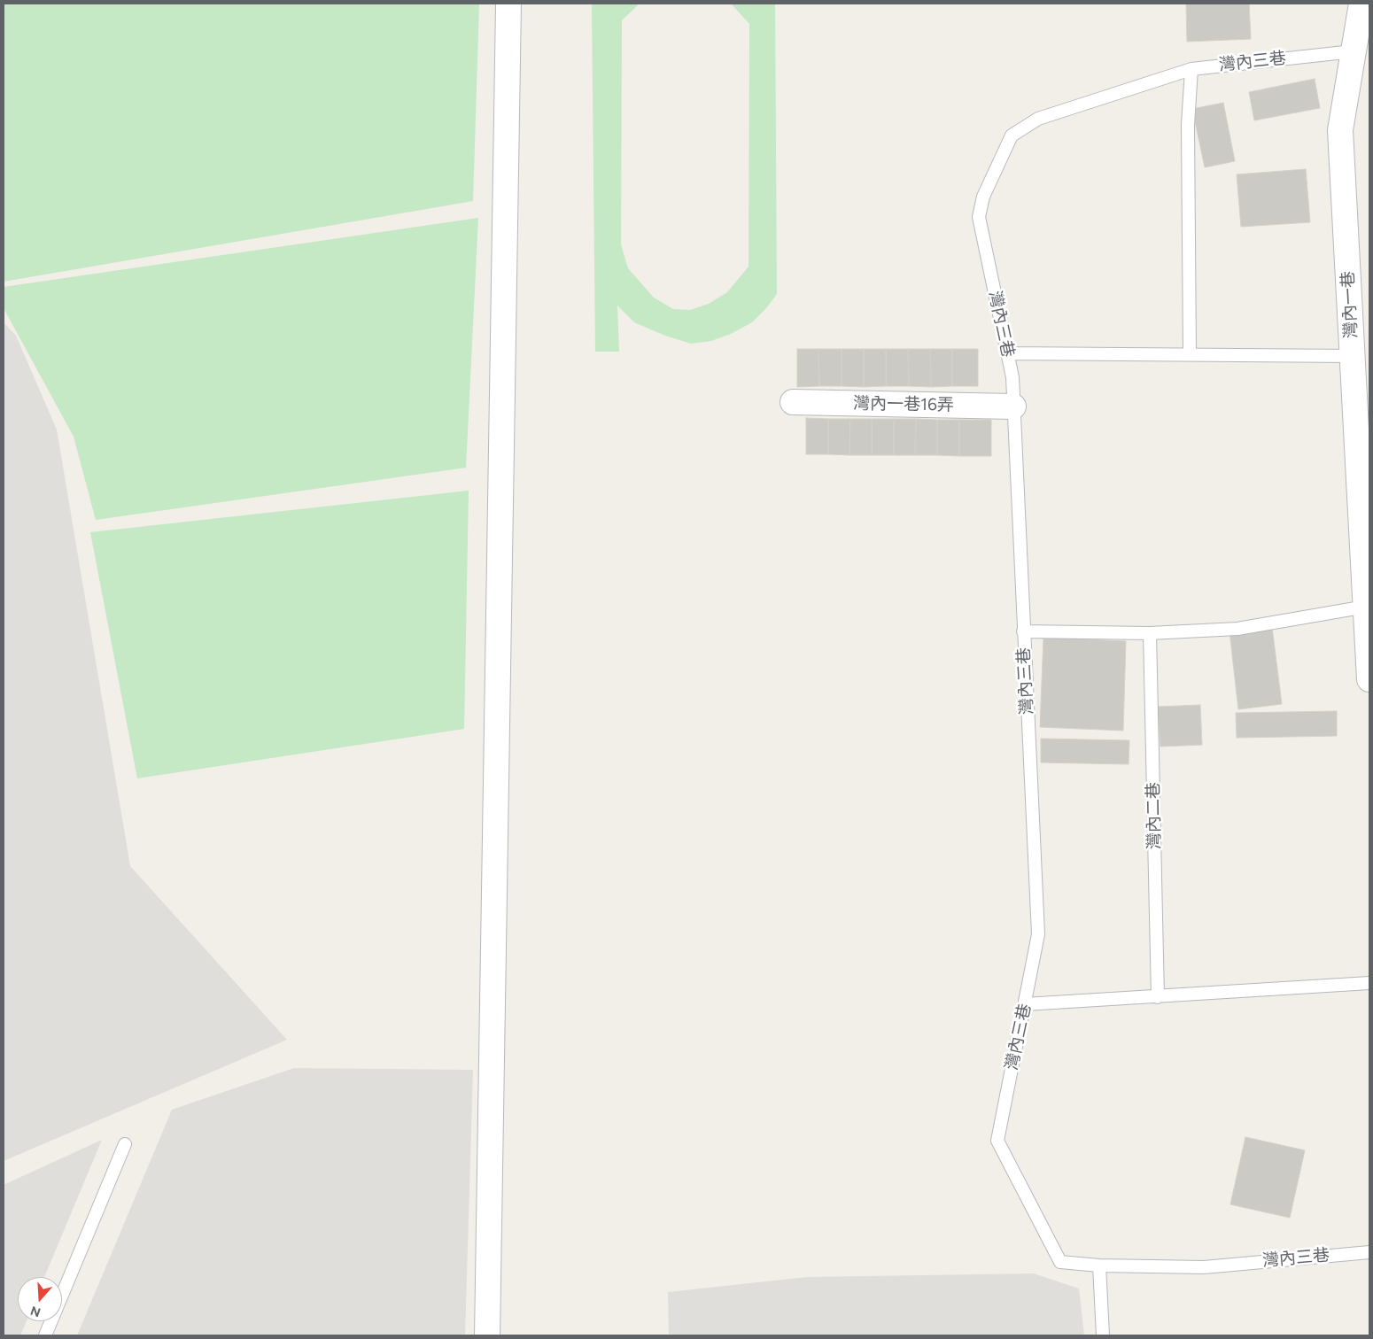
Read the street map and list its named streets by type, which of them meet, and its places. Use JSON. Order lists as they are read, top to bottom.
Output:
{
  "streets": {
    "street": ["灣內一巷", "灣內一巷16弄"],
    "lane": ["灣內三巷", "灣內二巷"]
  },
  "crossings": [
    ["灣內三巷", "灣內一巷"],
    ["灣內三巷", "灣內一巷16弄"]
  ],
  "north": "bottom"
}
